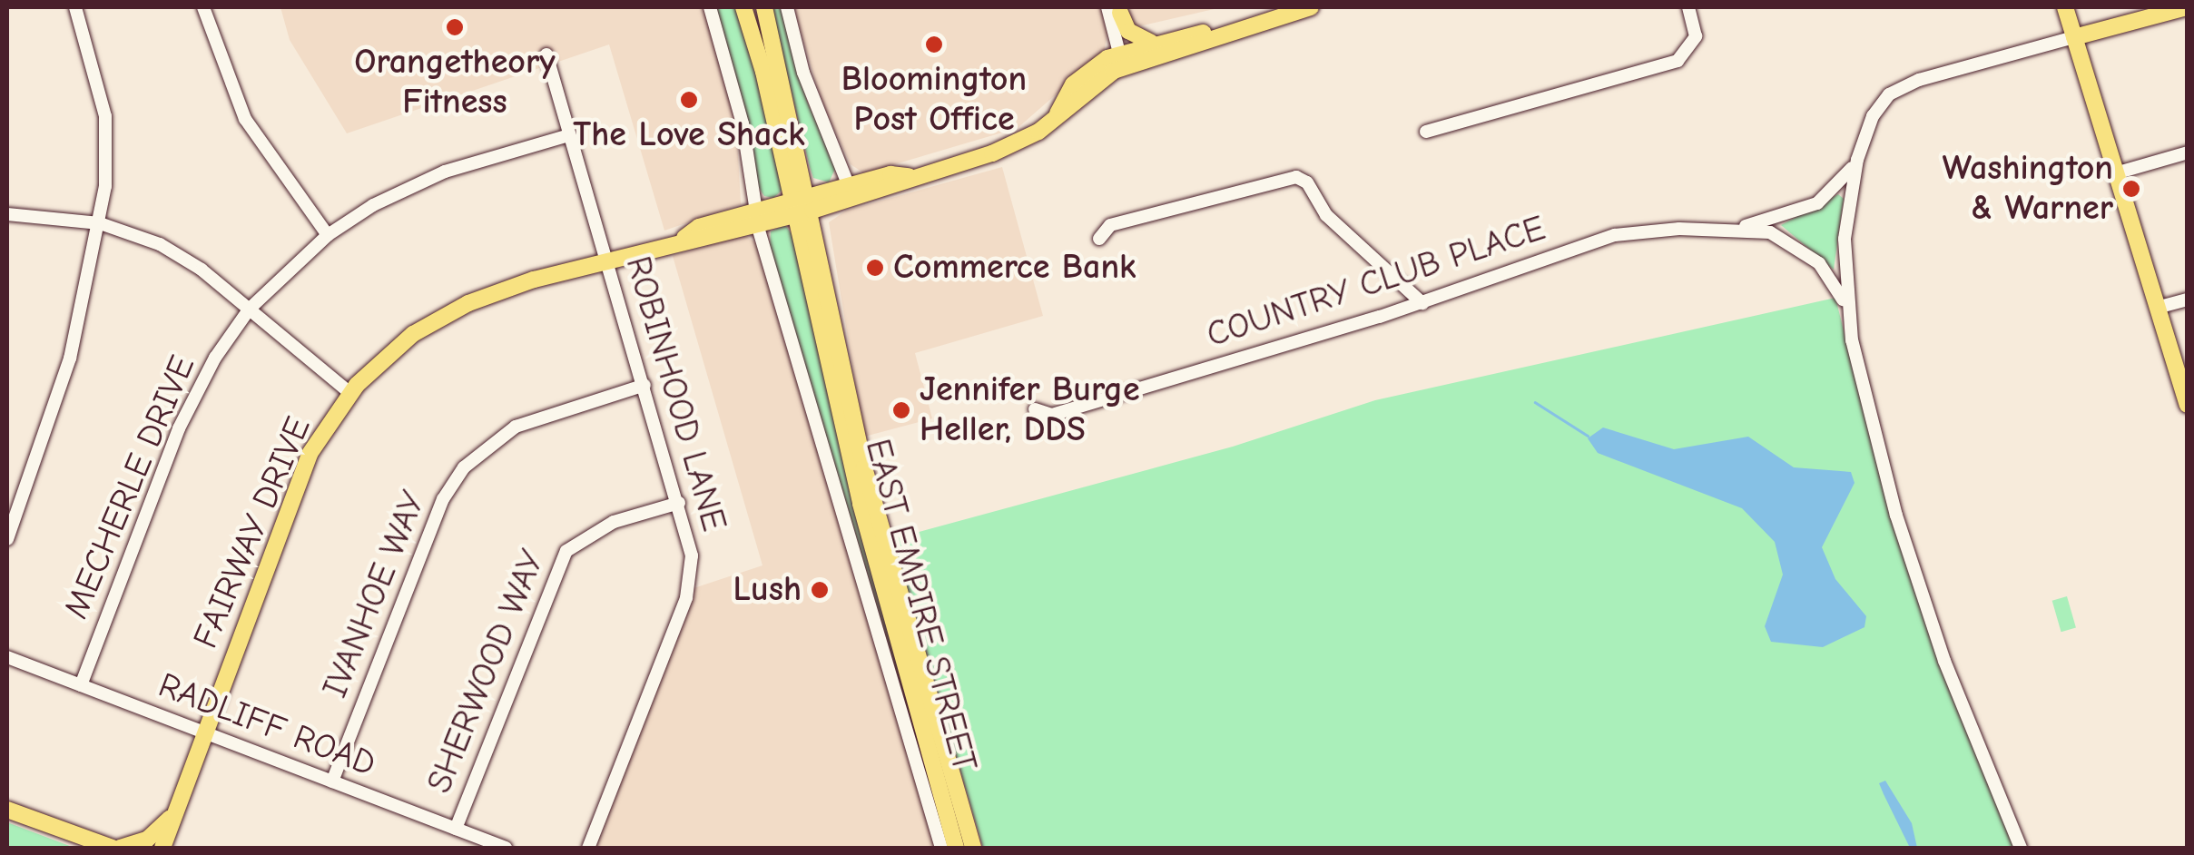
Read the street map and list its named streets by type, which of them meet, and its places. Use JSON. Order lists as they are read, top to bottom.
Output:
{
  "streets": {
    "main road": ["FAIRWAY DRIVE", "EAST EMPIRE STREET"],
    "street": [
      "COUNTRY CLUB PLACE",
      "ROBINHOOD LANE",
      "MECHERLE DRIVE",
      "IVANHOE WAY",
      "SHERWOOD WAY",
      "RADLIFF ROAD"
    ]
  },
  "crossings": [
    ["ROBINHOOD LANE", "MECHERLE DRIVE"],
    ["ROBINHOOD LANE", "FAIRWAY DRIVE"],
    ["ROBINHOOD LANE", "IVANHOE WAY"],
    ["ROBINHOOD LANE", "SHERWOOD WAY"],
    ["MECHERLE DRIVE", "RADLIFF ROAD"],
    ["FAIRWAY DRIVE", "EAST EMPIRE STREET"],
    ["FAIRWAY DRIVE", "RADLIFF ROAD"],
    ["IVANHOE WAY", "RADLIFF ROAD"],
    ["SHERWOOD WAY", "RADLIFF ROAD"]
  ],
  "places": [
    "Orangetheory Fitness",
    "Bloomington Post Office",
    "The Love Shack",
    "Washington & Warner",
    "Commerce Bank",
    "Jennifer Burge Heller, DDS",
    "Lush"
  ]
}
